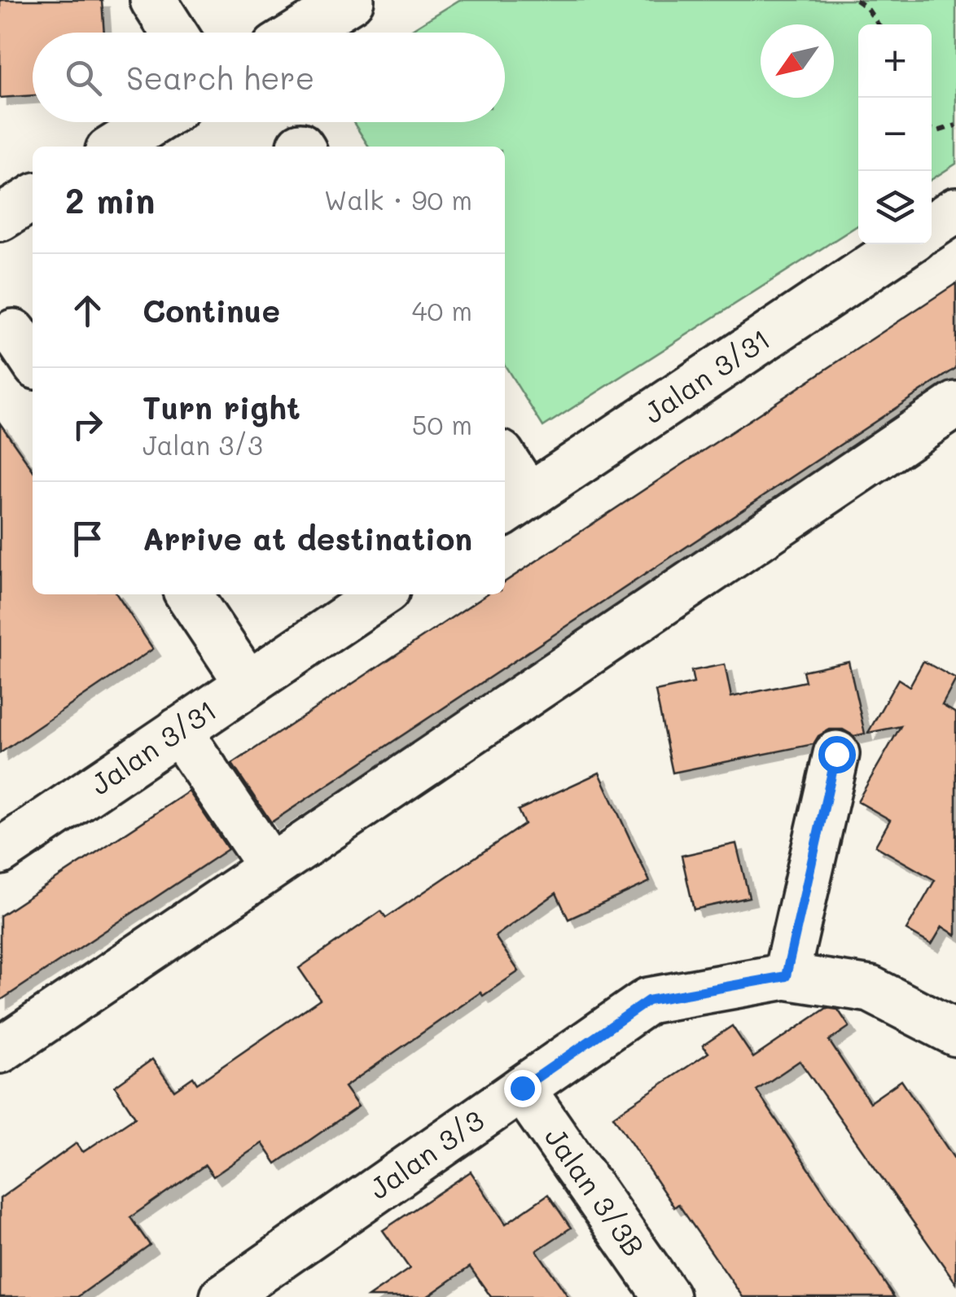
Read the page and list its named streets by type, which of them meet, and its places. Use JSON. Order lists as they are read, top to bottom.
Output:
{
  "streets": {
    "street": ["Jalan 3/31", "Jalan 3/3", "Jalan 3/3B"]
  },
  "crossings": [
    ["Jalan 3/3", "Jalan 3/3B"]
  ],
  "north": "bottom left",
  "page": {
    "map_buttons": ["+", "−"],
    "search": "Search here",
    "heading": ["2 min", "Walk · 90 m"],
    "list": [
      ["Continue", "40 m"],
      ["Turn right", "Jalan 3/3", "50 m"],
      "Arrive at destination"
    ]
  }
}
